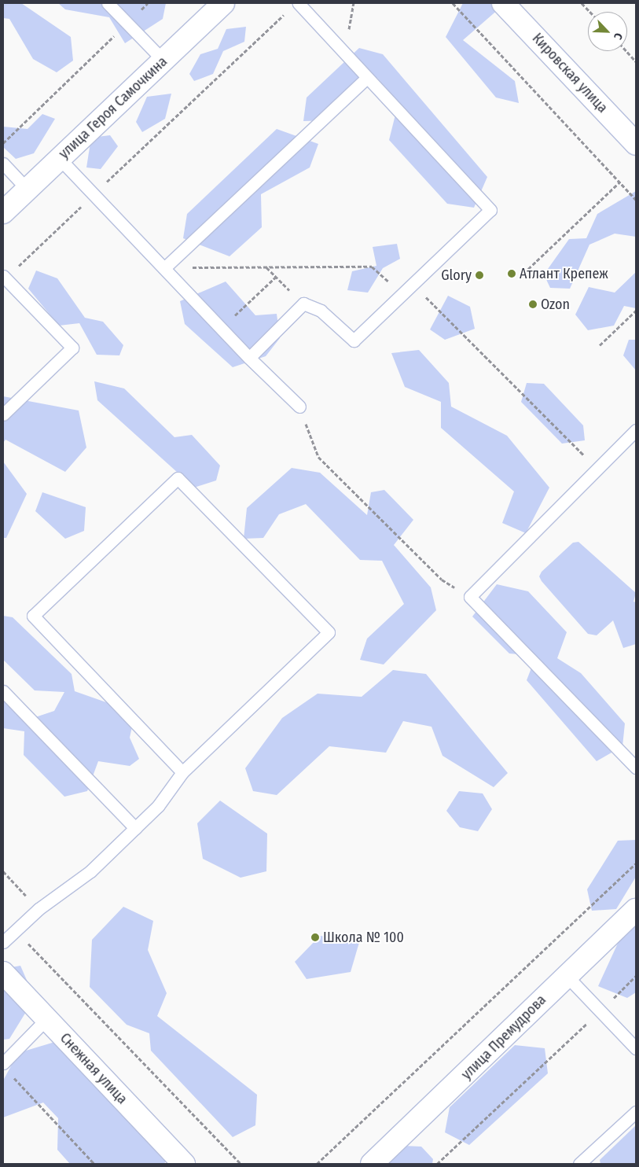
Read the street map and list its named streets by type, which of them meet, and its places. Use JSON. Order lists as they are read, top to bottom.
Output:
{
  "streets": {
    "street": [
      "Кировская улица",
      "улица Героя Самочкина",
      "улица Премудрова",
      "Снежная улица"
    ]
  },
  "places": [
    "Атлант Крепеж",
    "Glory",
    "Ozon",
    "Школа № 100"
  ],
  "north": "bottom right"
}
